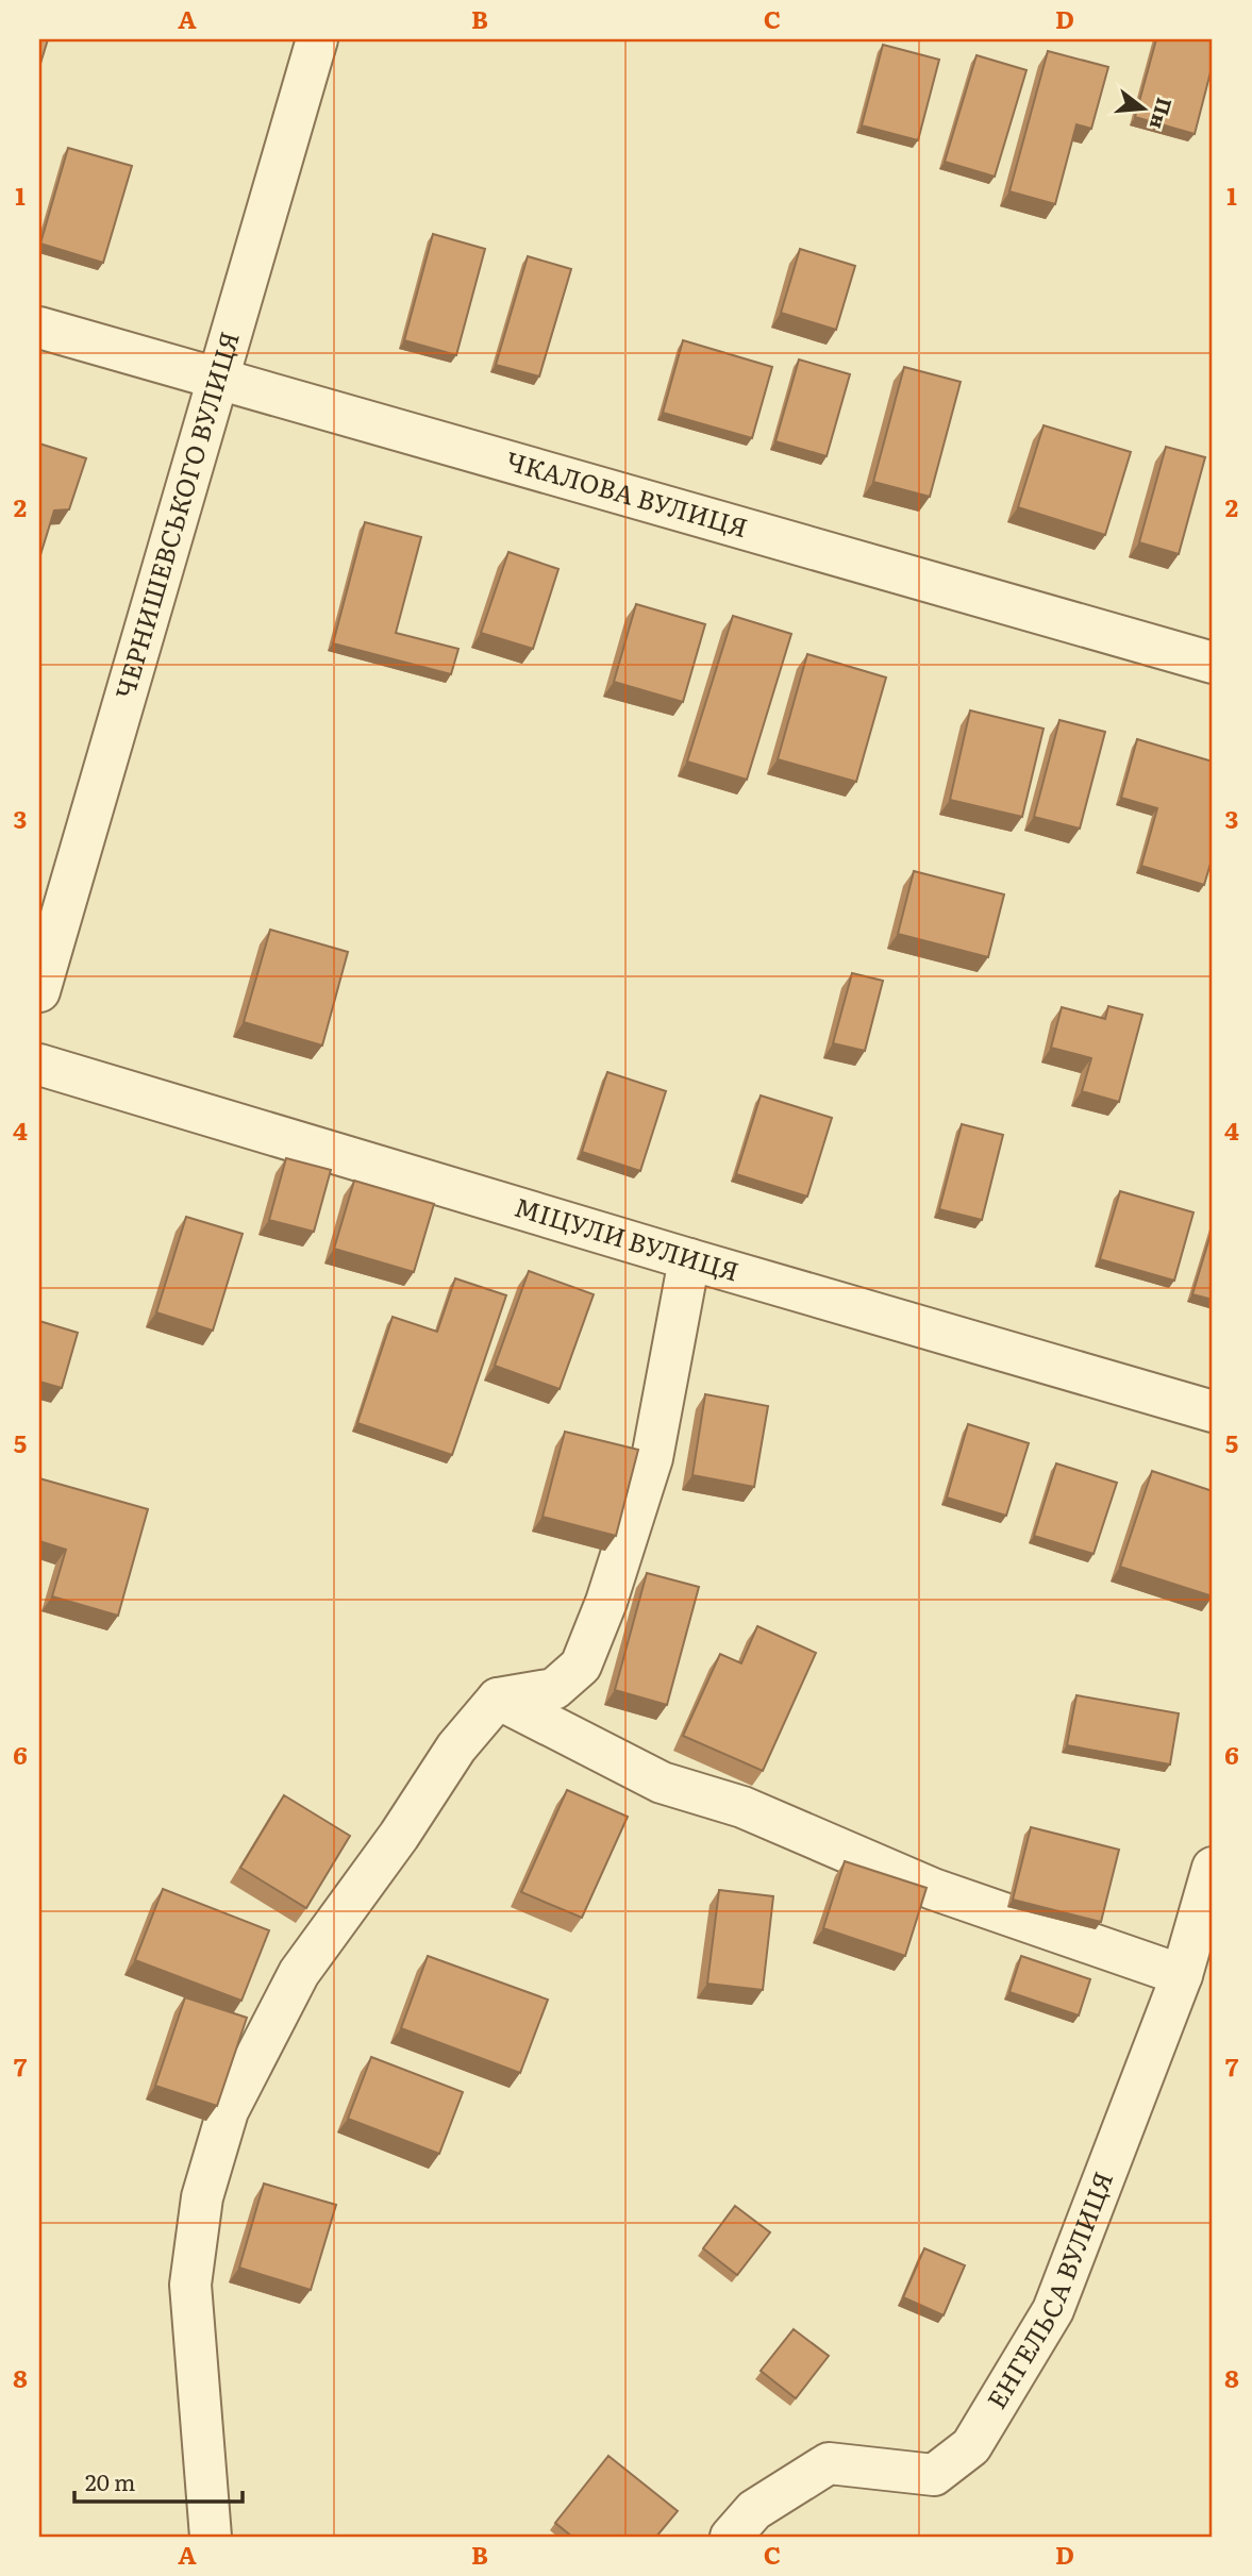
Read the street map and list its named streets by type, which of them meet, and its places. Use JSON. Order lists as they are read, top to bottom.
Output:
{
  "streets": {
    "street": [
      "ЧКАЛОВА ВУЛИЦЯ",
      "ЧЕРНИШЕВСЬКОГО ВУЛИЦЯ",
      "МІЦУЛИ ВУЛИЦЯ",
      "ЕНГЕЛЬСА ВУЛИЦЯ"
    ]
  },
  "crossings": [
    ["ЧКАЛОВА ВУЛИЦЯ", "ЧЕРНИШЕВСЬКОГО ВУЛИЦЯ"]
  ],
  "scale_bar": "20 m",
  "north": "right",
  "grid": {
    "columns": [
      "A",
      "B",
      "C",
      "D"
    ],
    "rows": [
      "1",
      "2",
      "3",
      "4",
      "5",
      "6",
      "7",
      "8"
    ]
  }
}
